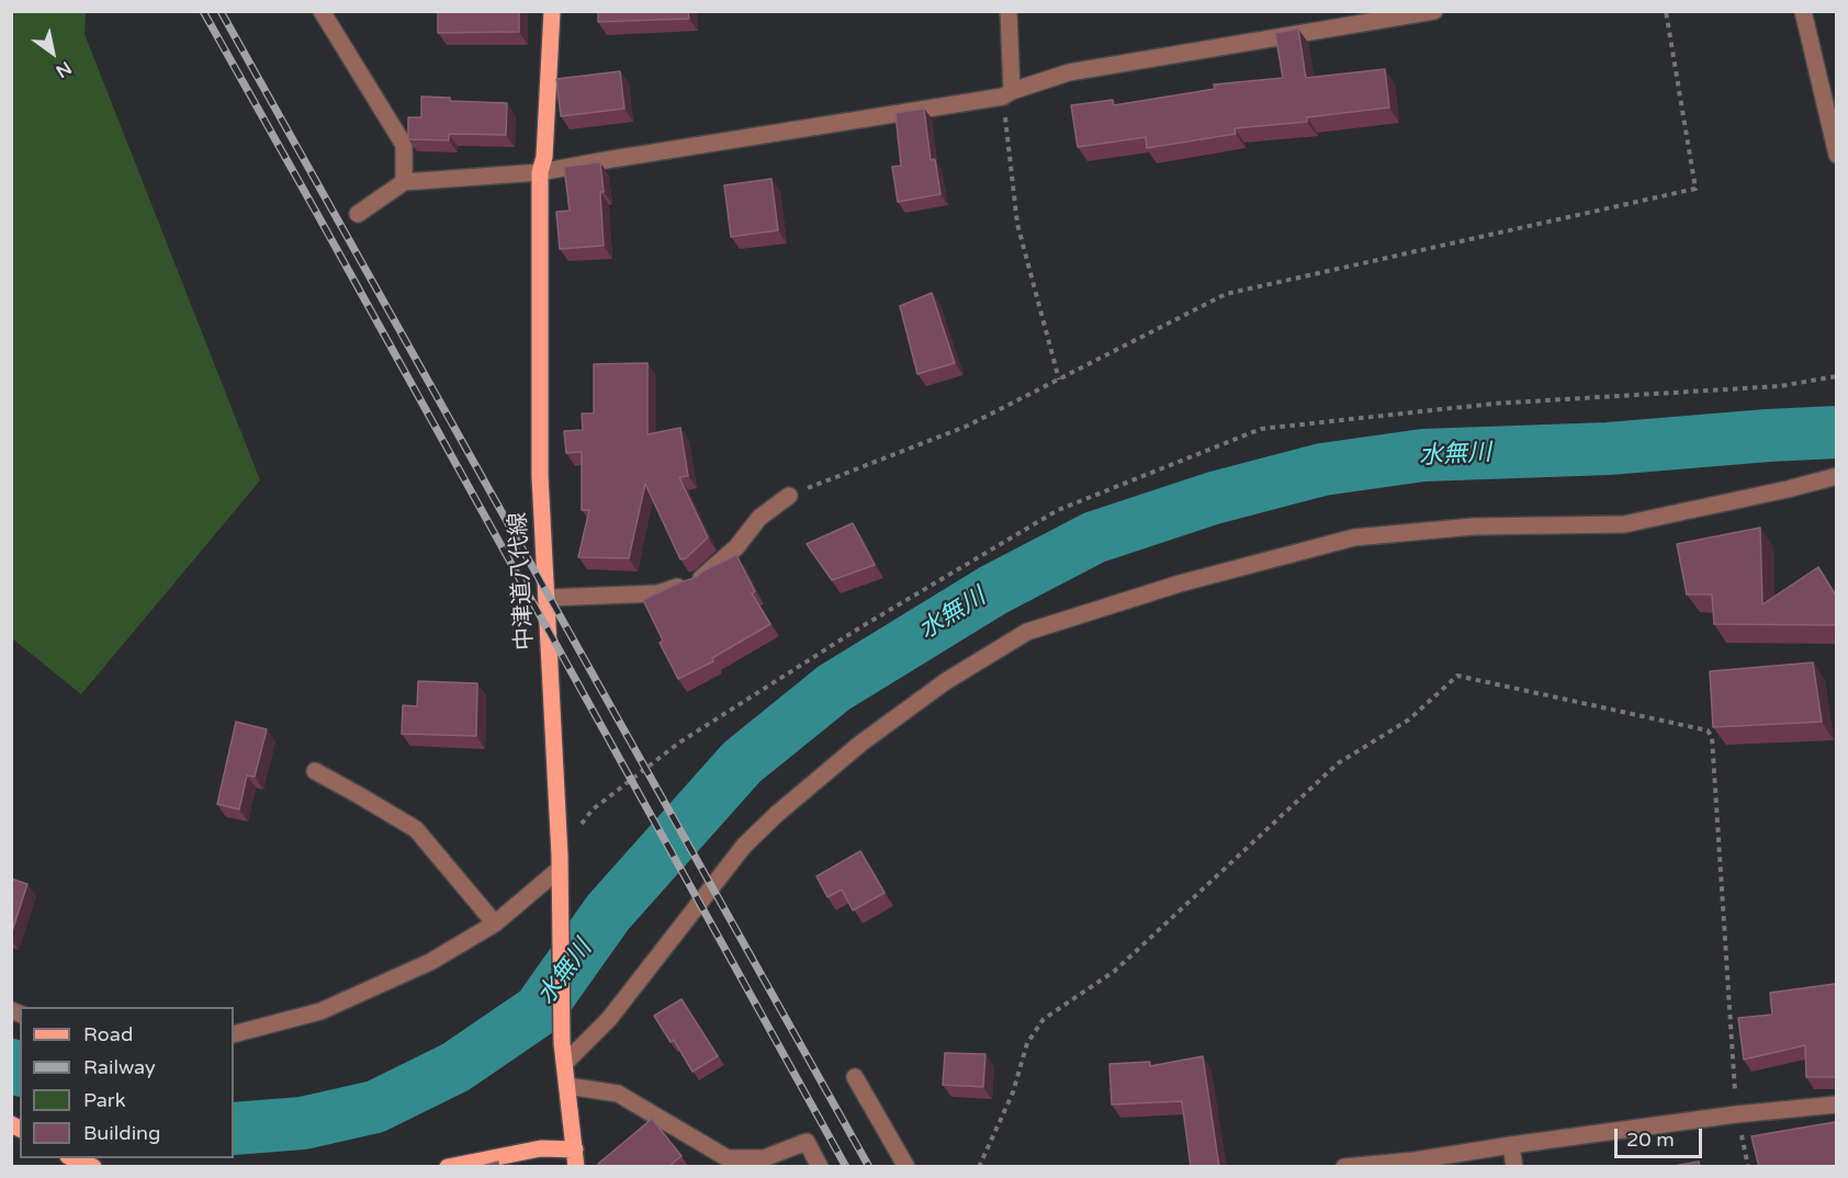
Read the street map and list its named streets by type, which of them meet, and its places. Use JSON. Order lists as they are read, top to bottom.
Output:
{
  "streets": {
    "main road": ["中津道八代線"]
  },
  "water": ["水無川"],
  "legend": [
    "Road",
    "Railway",
    "Park",
    "Building"
  ],
  "scale_bar": "20 m",
  "north": "bottom right"
}
